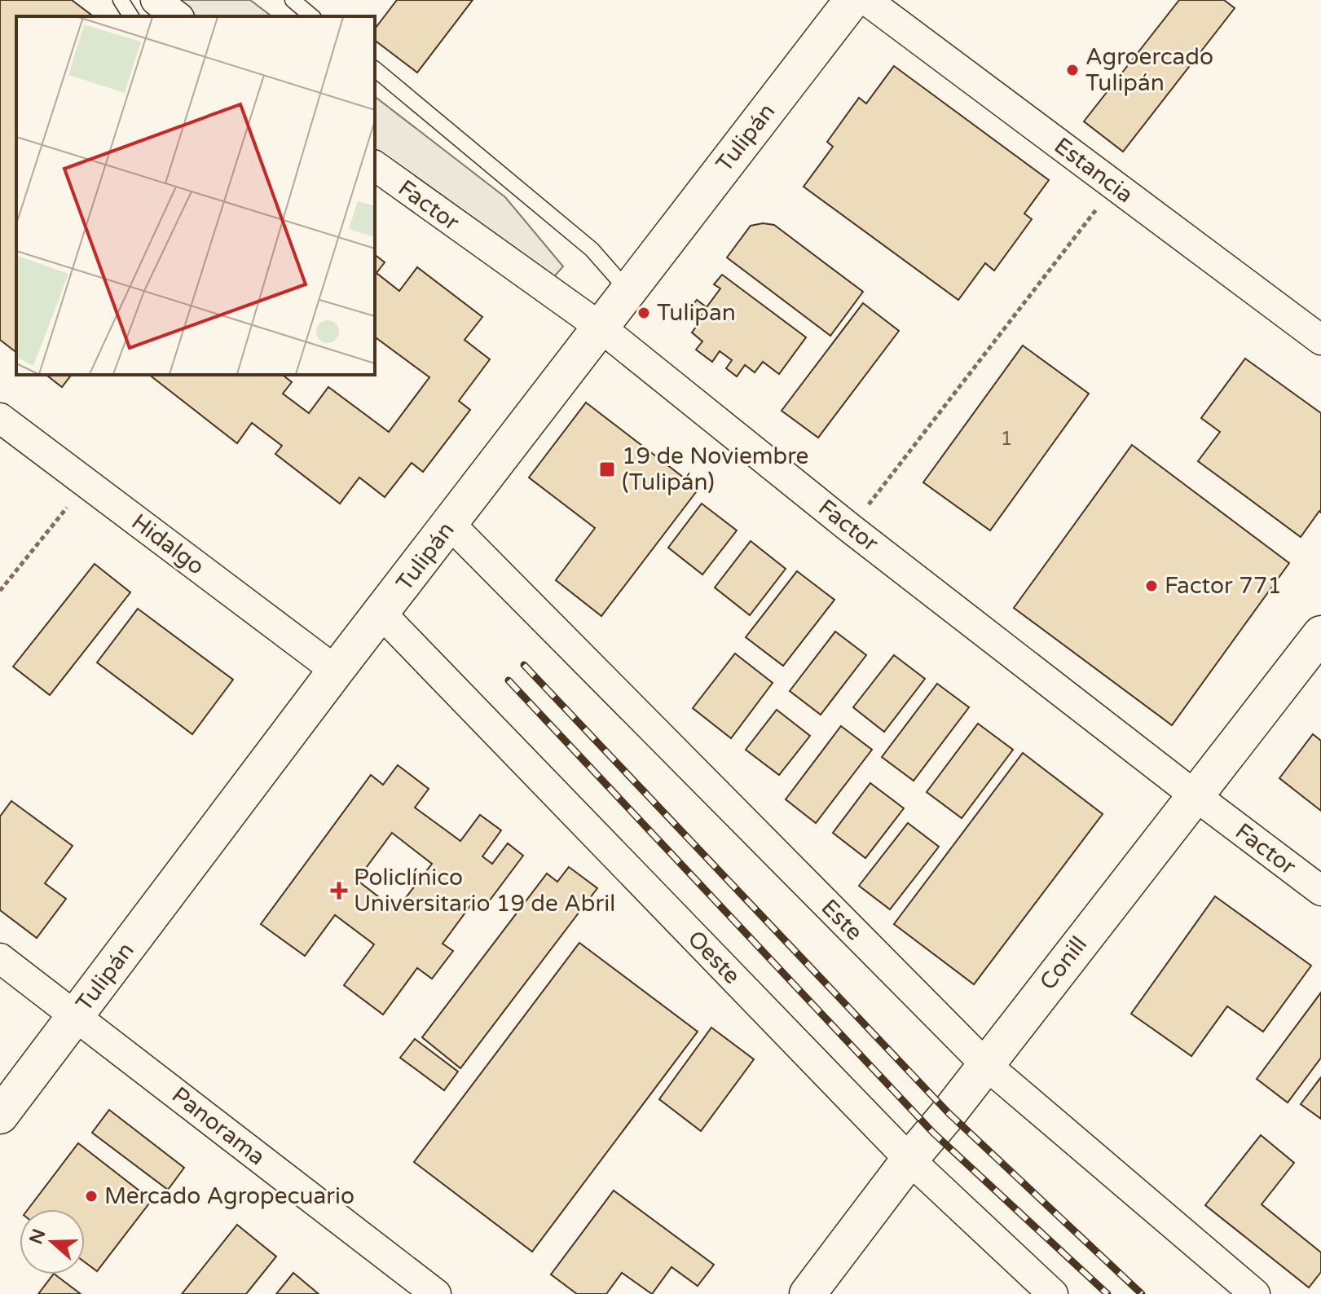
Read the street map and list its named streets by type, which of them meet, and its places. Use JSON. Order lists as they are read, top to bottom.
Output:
{
  "streets": {
    "street": [
      "Tulipán",
      "Estancia",
      "Factor",
      "Hidalgo",
      "Este",
      "Oeste",
      "Conill",
      "Panorama"
    ]
  },
  "crossings": [
    ["Tulipán", "Factor"],
    ["Tulipán", "Hidalgo"],
    ["Tulipán", "Este"],
    ["Tulipán", "Oeste"],
    ["Tulipán", "Panorama"],
    ["Factor", "Conill"],
    ["Este", "Conill"],
    ["Oeste", "Conill"]
  ],
  "places": {
    "other": [
      "Agroercado Tulipán",
      "Tulipan",
      "Factor 771",
      "Mercado Agropecuario"
    ],
    "transit": ["19 de Noviembre (Tulipán)"],
    "health": ["Policlínico Universitario 19 de Abril"]
  },
  "house_numbers": ["1"],
  "north": "left"
}
